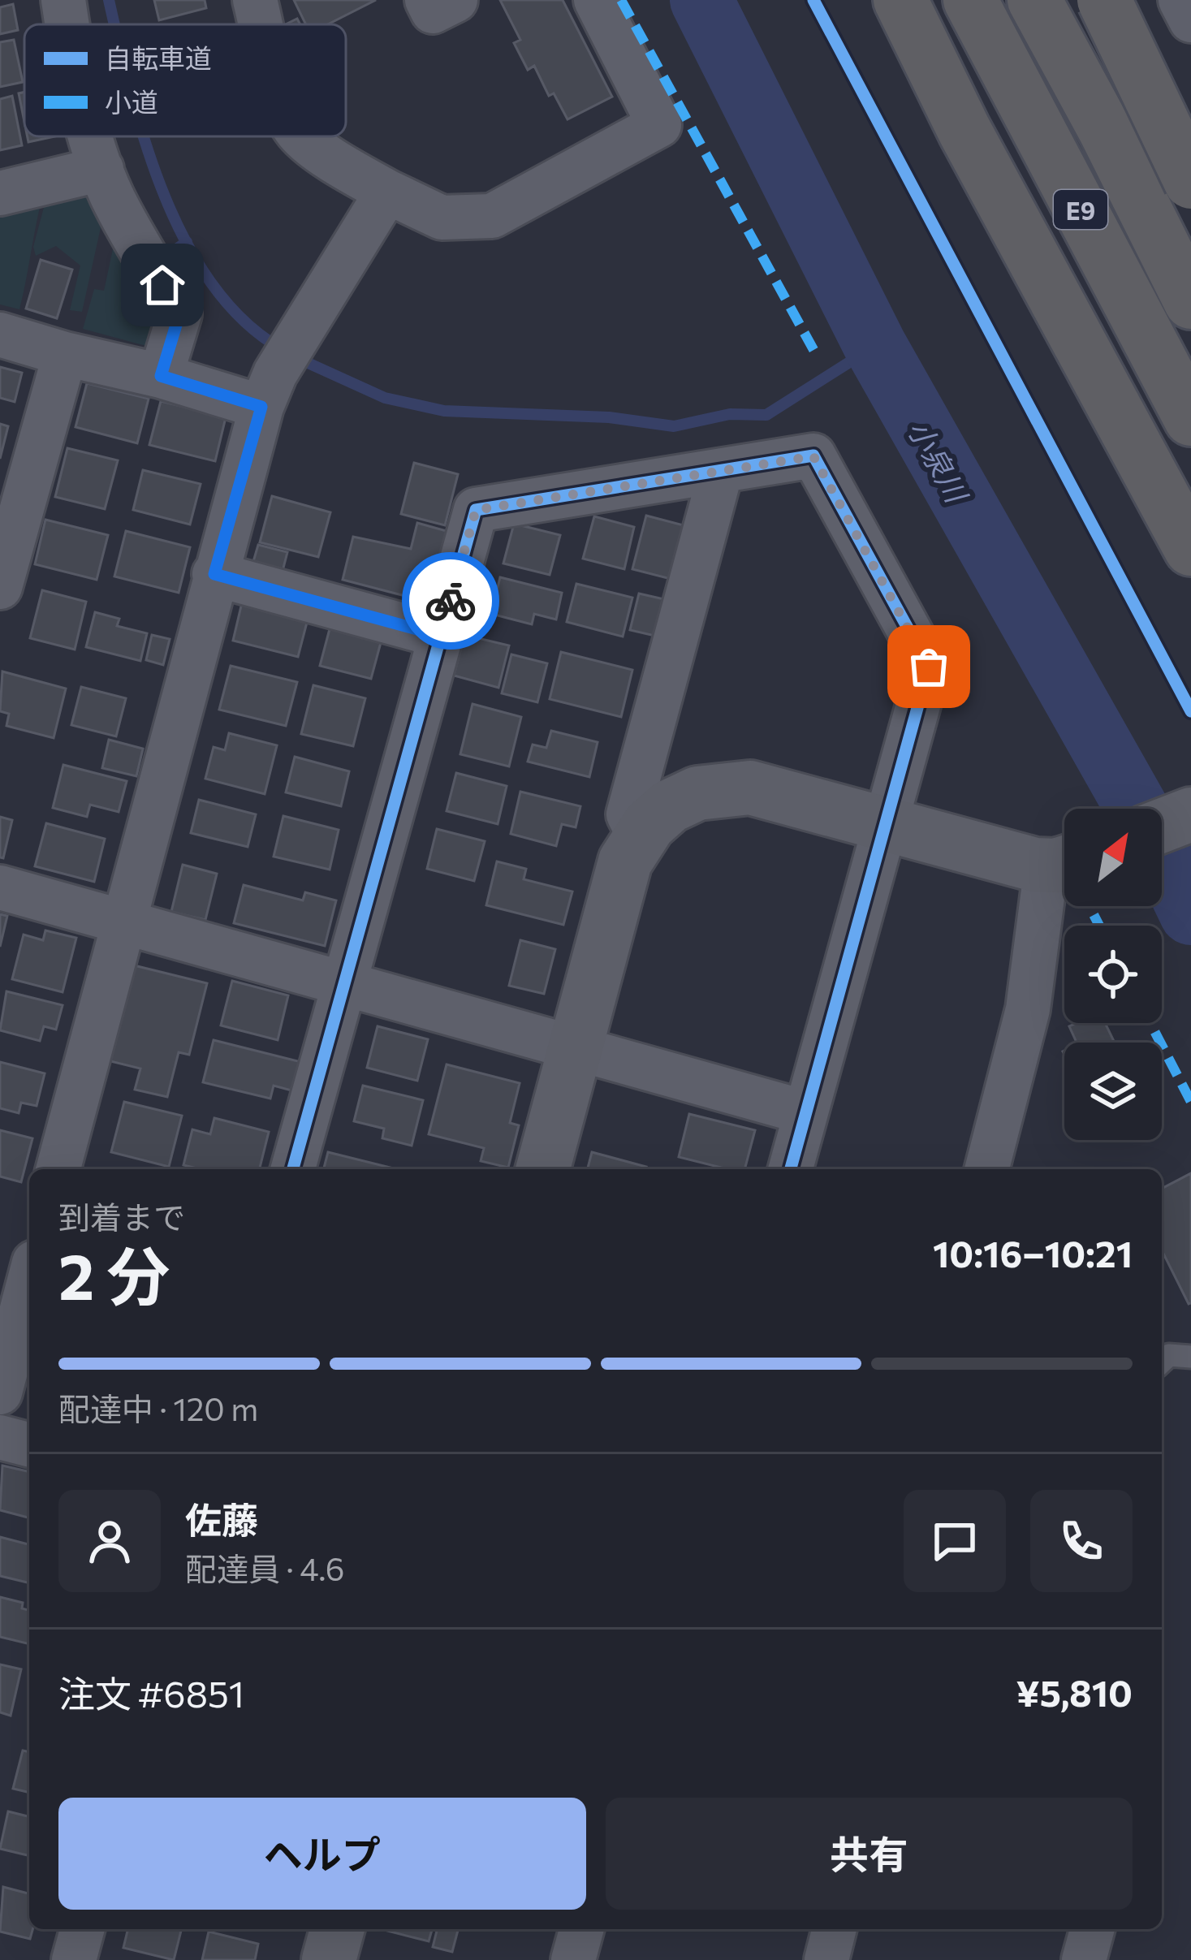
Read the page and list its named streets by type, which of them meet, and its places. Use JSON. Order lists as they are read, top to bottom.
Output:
{
  "streets": {
    "highway": ["E9"]
  },
  "water": ["小泉川"],
  "legend": ["自転車道", "小道"],
  "north": "top right",
  "page": {
    "heading": ["2 分", "到着まで", "10:16–10:21"],
    "panel": [
      "佐藤",
      "配達員 · 4.6",
      "注文 #6851",
      "¥5,810"
    ],
    "bar": "配達中 · 120 m",
    "buttons": ["ヘルプ", "共有"]
  }
}
